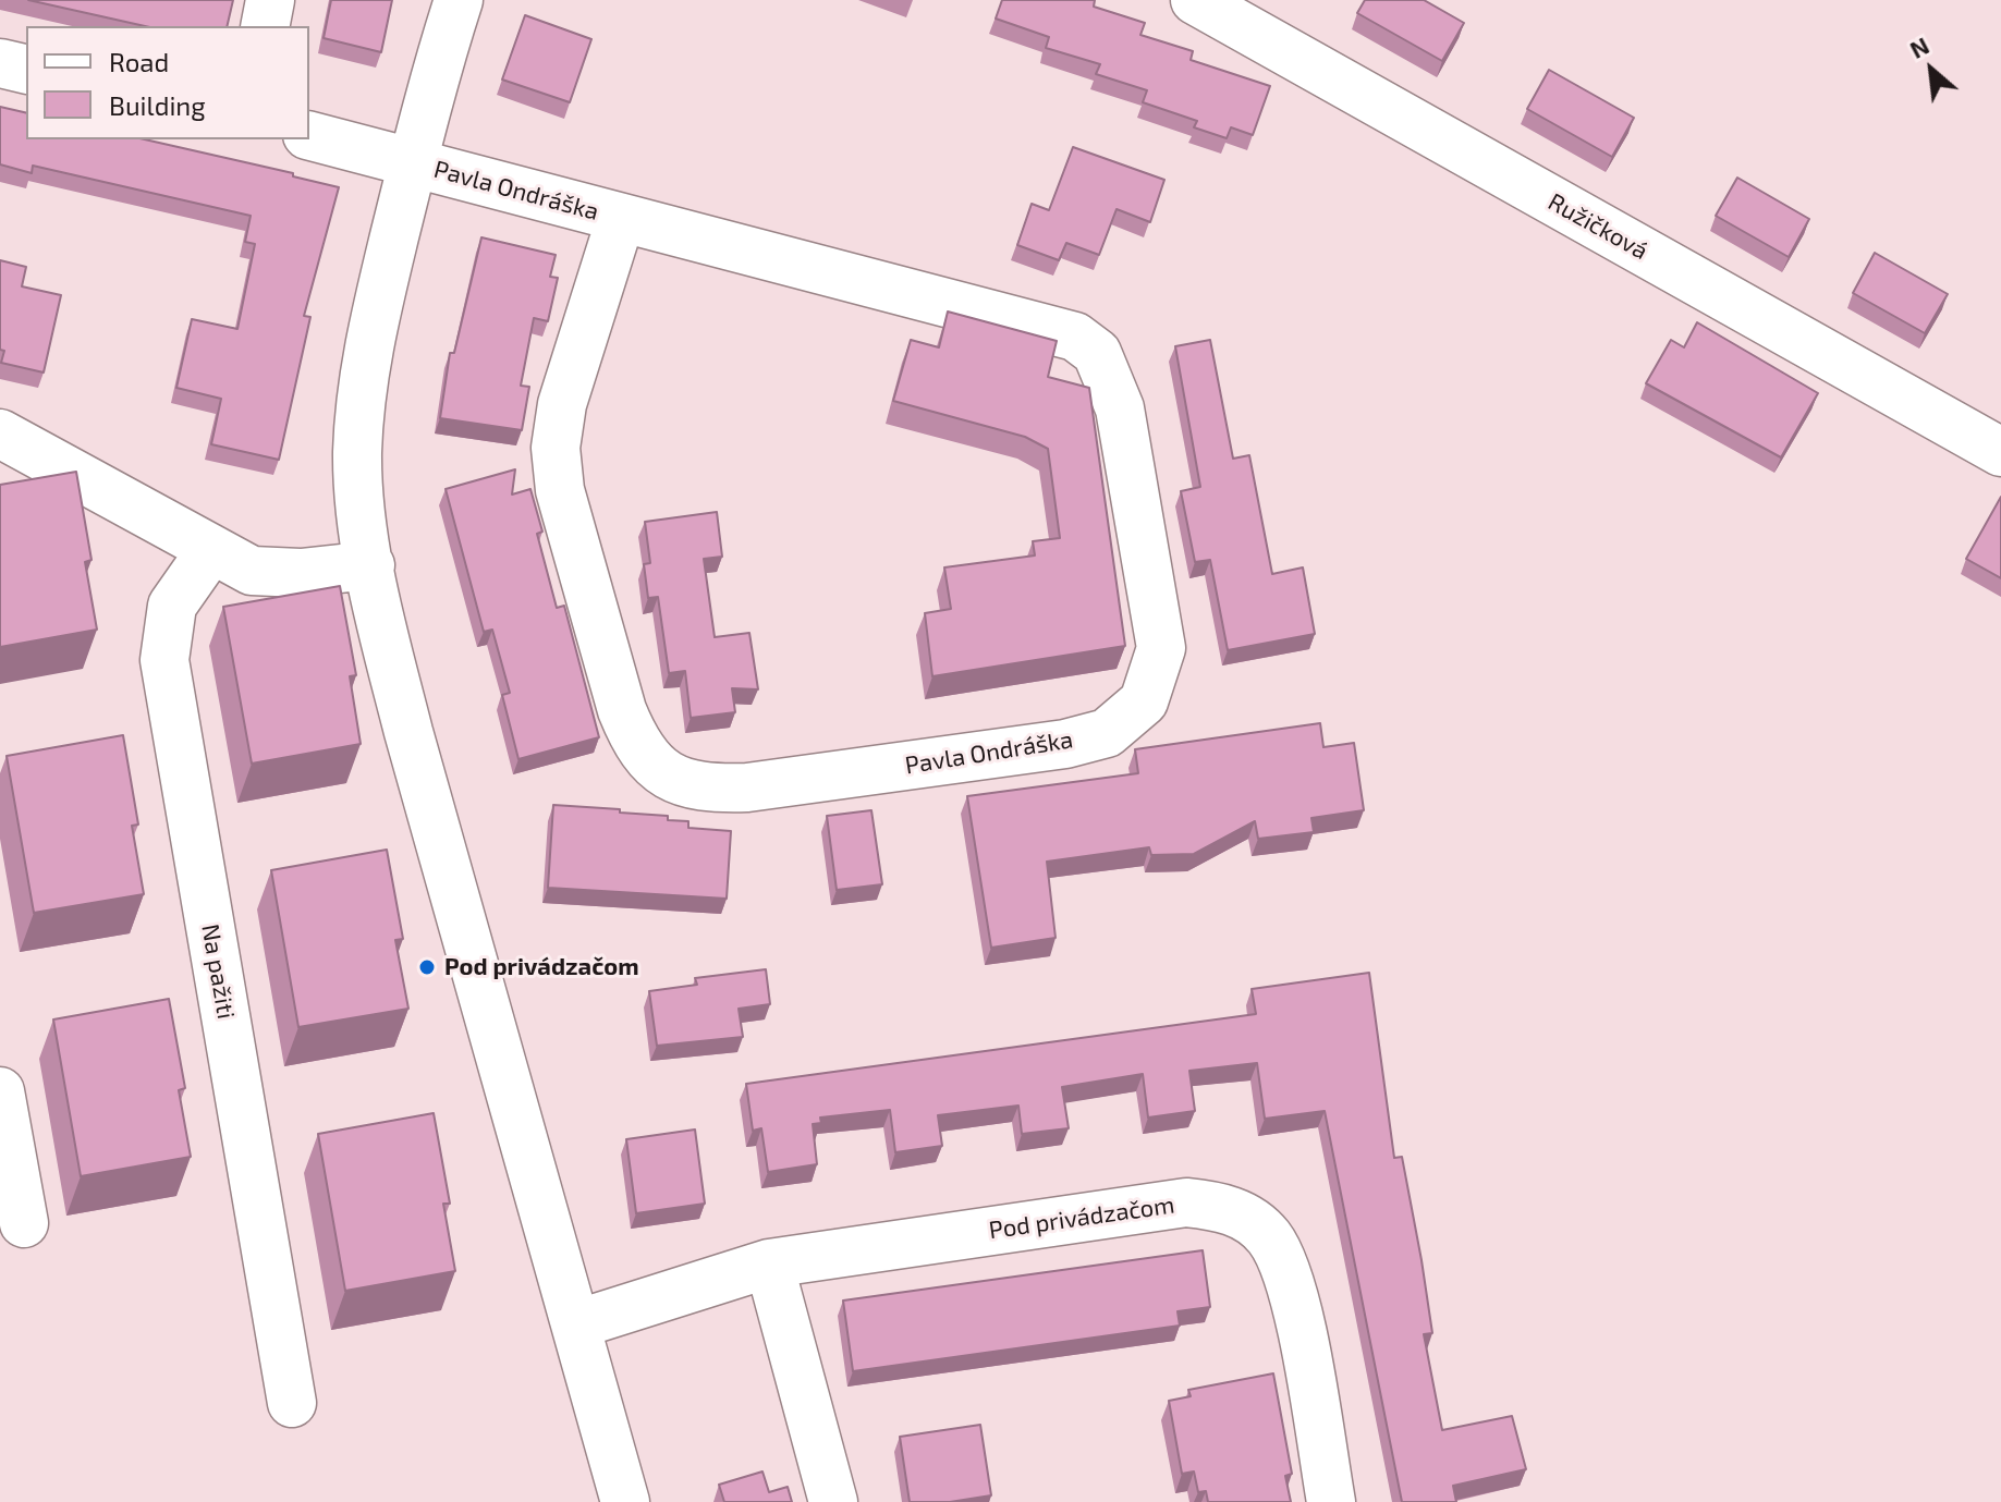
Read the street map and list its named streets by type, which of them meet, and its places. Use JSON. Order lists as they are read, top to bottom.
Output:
{
  "streets": {
    "street": [
      "Pavla Ondráška",
      "Ružičková",
      "Na pažiti",
      "Pod privádzačom"
    ]
  },
  "places": ["Pod privádzačom"],
  "legend": ["Road", "Building"],
  "north": "top left"
}
